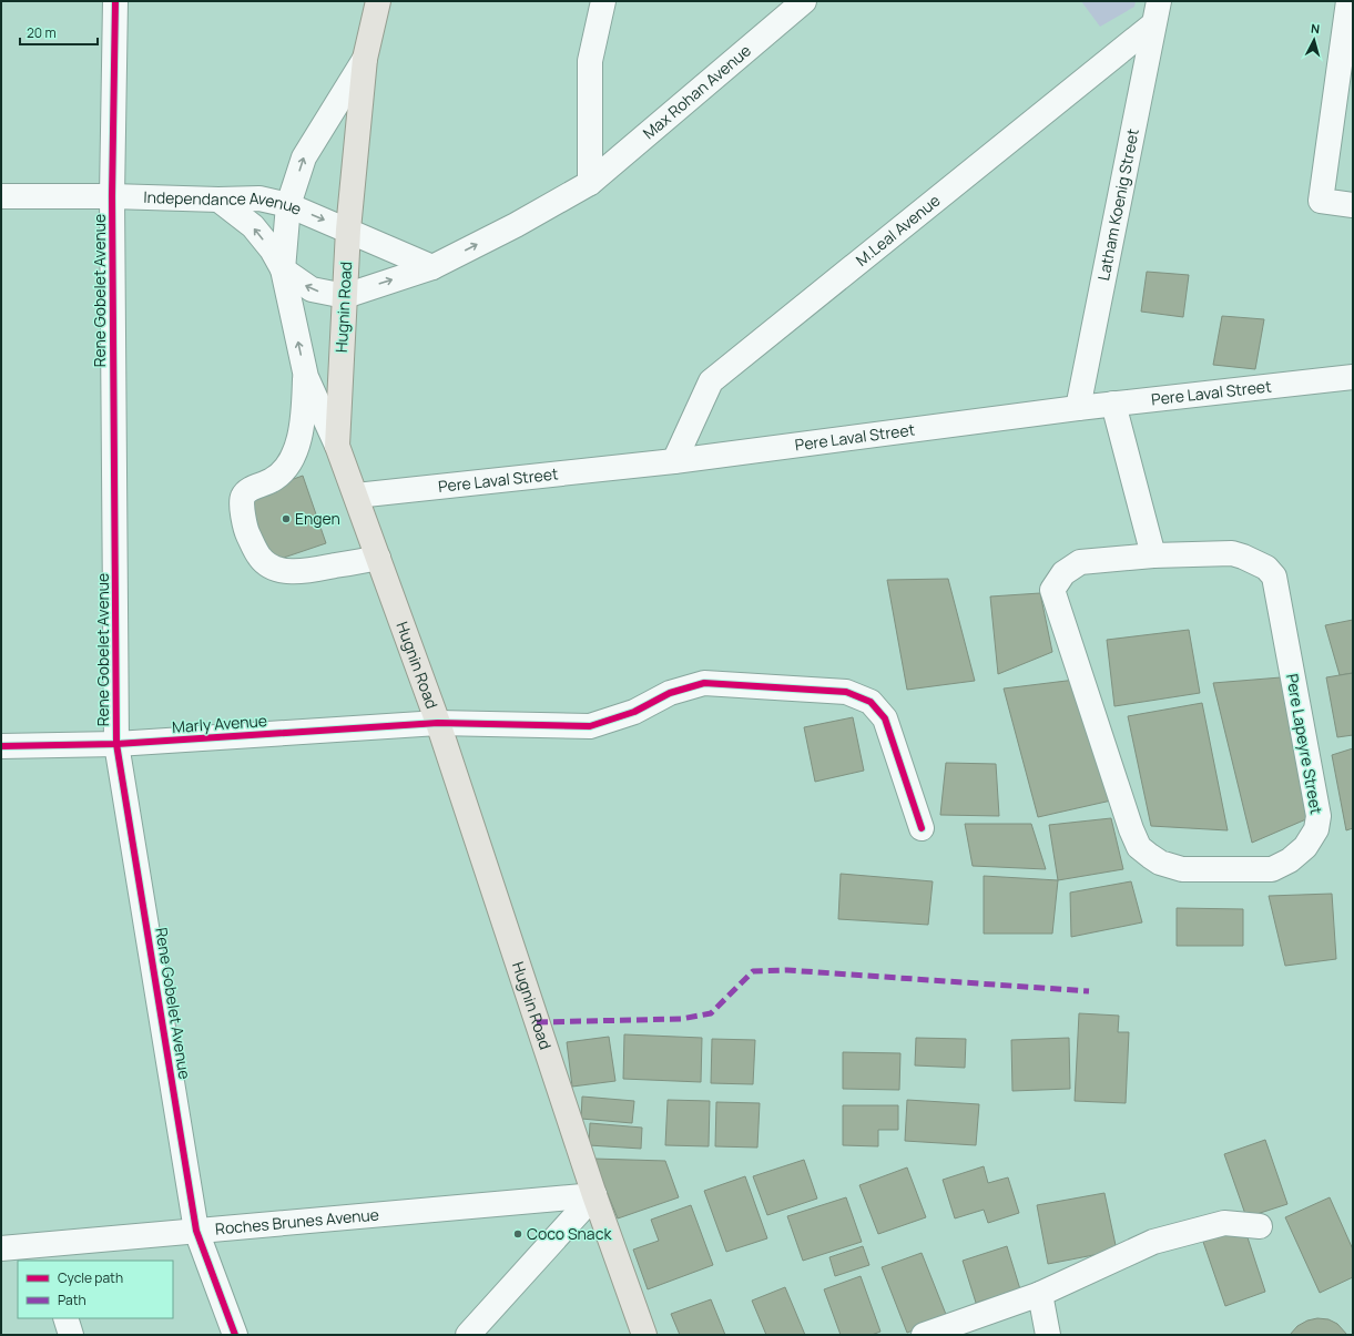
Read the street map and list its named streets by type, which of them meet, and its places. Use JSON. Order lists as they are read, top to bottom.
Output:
{
  "streets": {
    "main road": ["Hugnin Road"],
    "street": [
      "Max Rohan Avenue",
      "Latham Koenig Street",
      "Independance Avenue",
      "M.Leal Avenue",
      "Rene Gobelet Avenue",
      "Pere Laval Street",
      "Marly Avenue",
      "Pere Lapeyre Street",
      "Roches Brunes Avenue"
    ]
  },
  "crossings": [
    ["Max Rohan Avenue", "Independance Avenue"],
    ["Max Rohan Avenue", "Hugnin Road"],
    ["Latham Koenig Street", "M.Leal Avenue"],
    ["Latham Koenig Street", "Pere Laval Street"],
    ["Independance Avenue", "Rene Gobelet Avenue"],
    ["Independance Avenue", "Hugnin Road"],
    ["M.Leal Avenue", "Pere Laval Street"],
    ["Rene Gobelet Avenue", "Marly Avenue"],
    ["Rene Gobelet Avenue", "Roches Brunes Avenue"],
    ["Hugnin Road", "Pere Laval Street"],
    ["Hugnin Road", "Marly Avenue"],
    ["Hugnin Road", "Roches Brunes Avenue"]
  ],
  "one_way": ["Max Rohan Avenue"],
  "places": ["Engen", "Coco Snack"],
  "legend": ["Cycle path", "Path"],
  "scale_bar": "20 m",
  "north": "top"
}
